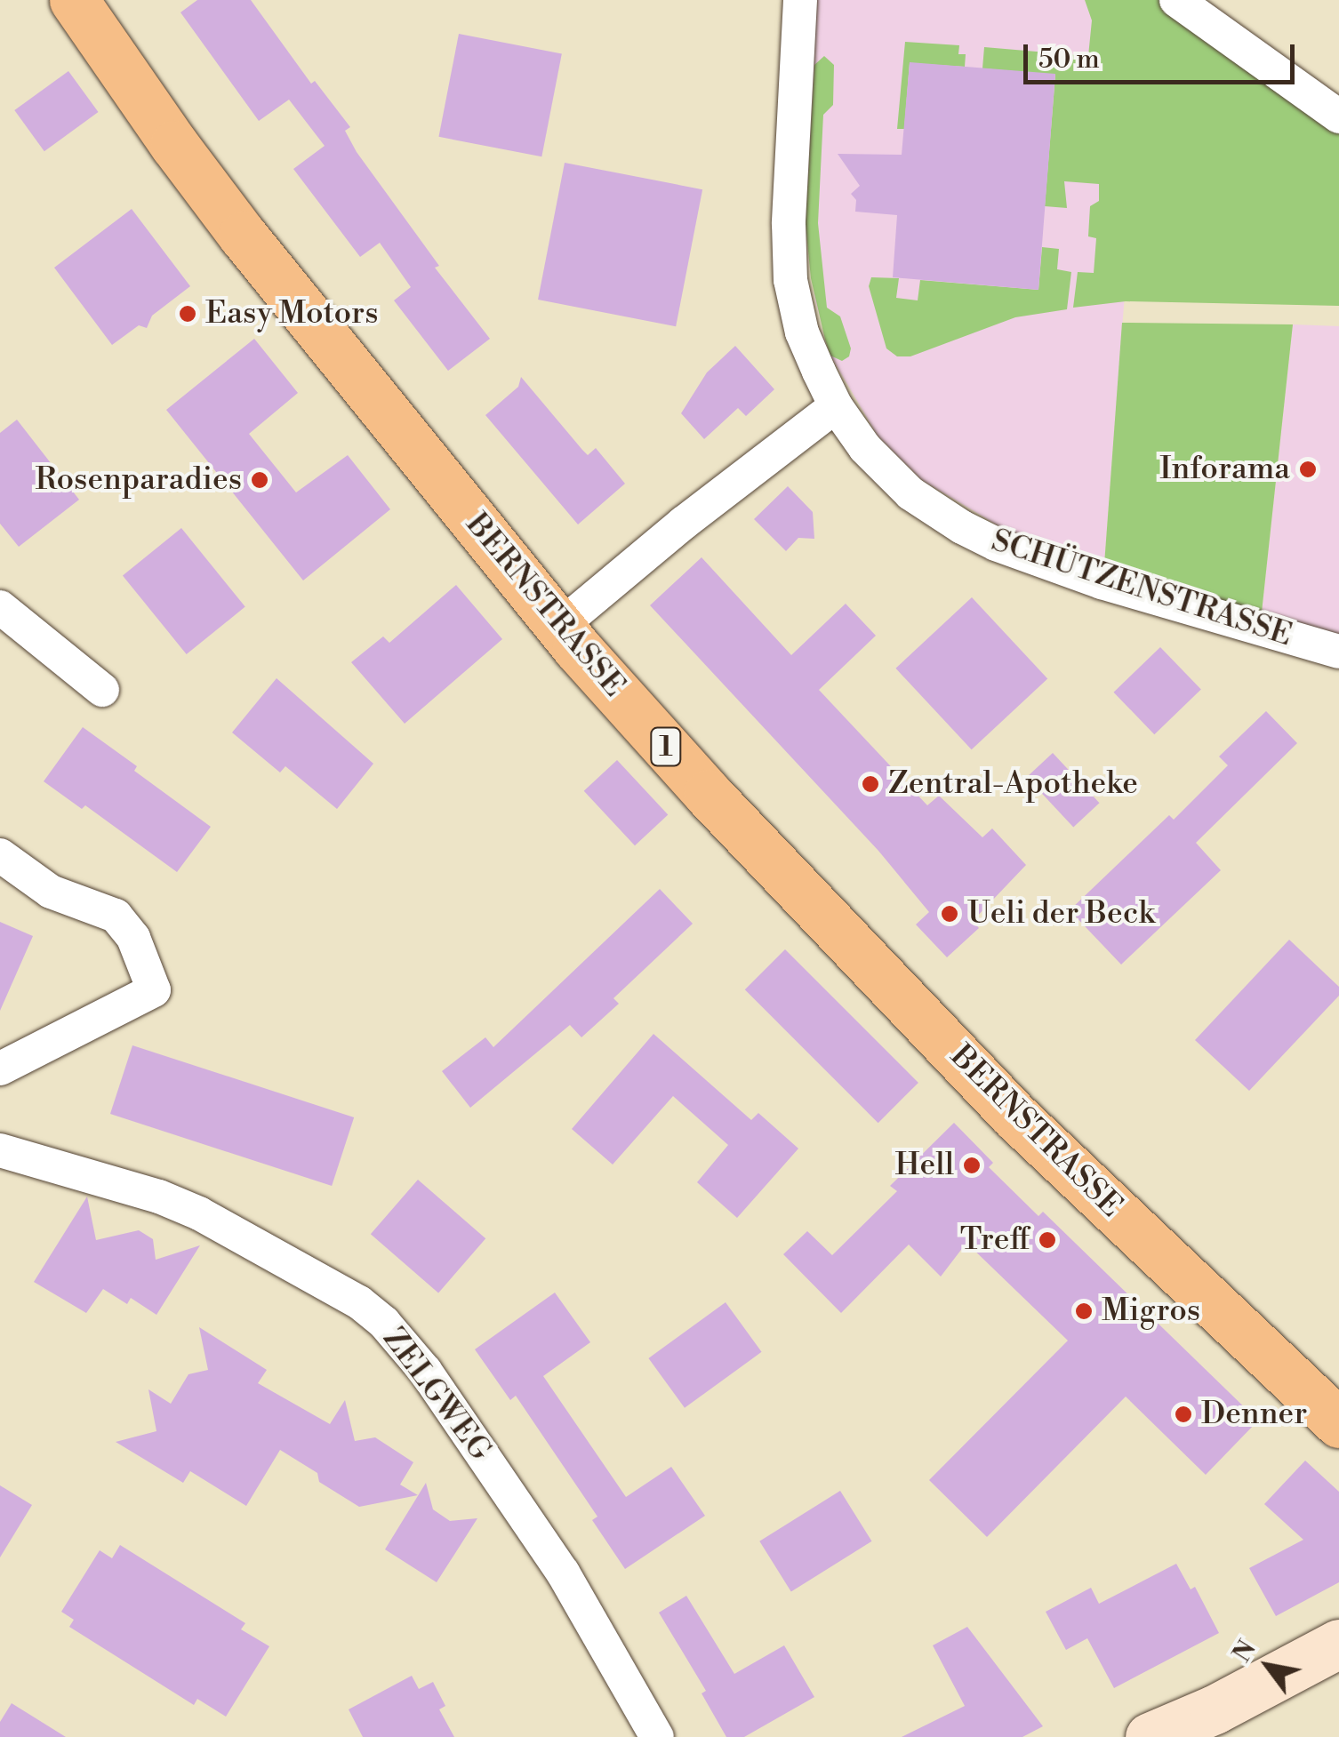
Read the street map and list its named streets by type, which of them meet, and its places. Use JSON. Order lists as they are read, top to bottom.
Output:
{
  "streets": {
    "main road": ["BERNSTRASSE", "1"],
    "street": ["SCHÜTZENSTRASSE", "ZELGWEG"]
  },
  "places": [
    "Easy Motors",
    "Inforama",
    "Rosenparadies",
    "Zentral-Apotheke",
    "Ueli der Beck",
    "Hell",
    "Treff",
    "Migros",
    "Denner"
  ],
  "scale_bar": "50 m",
  "north": "top left"
}
